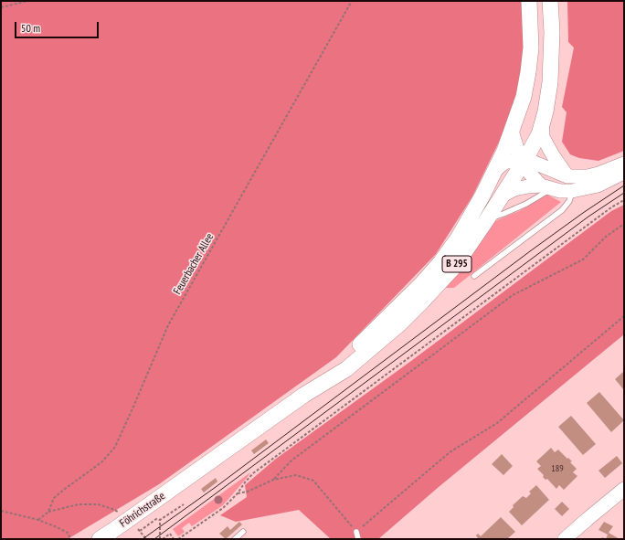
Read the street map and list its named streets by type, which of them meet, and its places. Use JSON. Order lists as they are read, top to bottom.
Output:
{
  "streets": {
    "main road": ["B 295", "Föhrichstraße"],
    "path": ["Feuerbacher Allee"]
  },
  "crossings": [
    ["B 295", "Föhrichstraße"]
  ],
  "house_numbers": ["189"],
  "scale_bar": "50 m"
}
